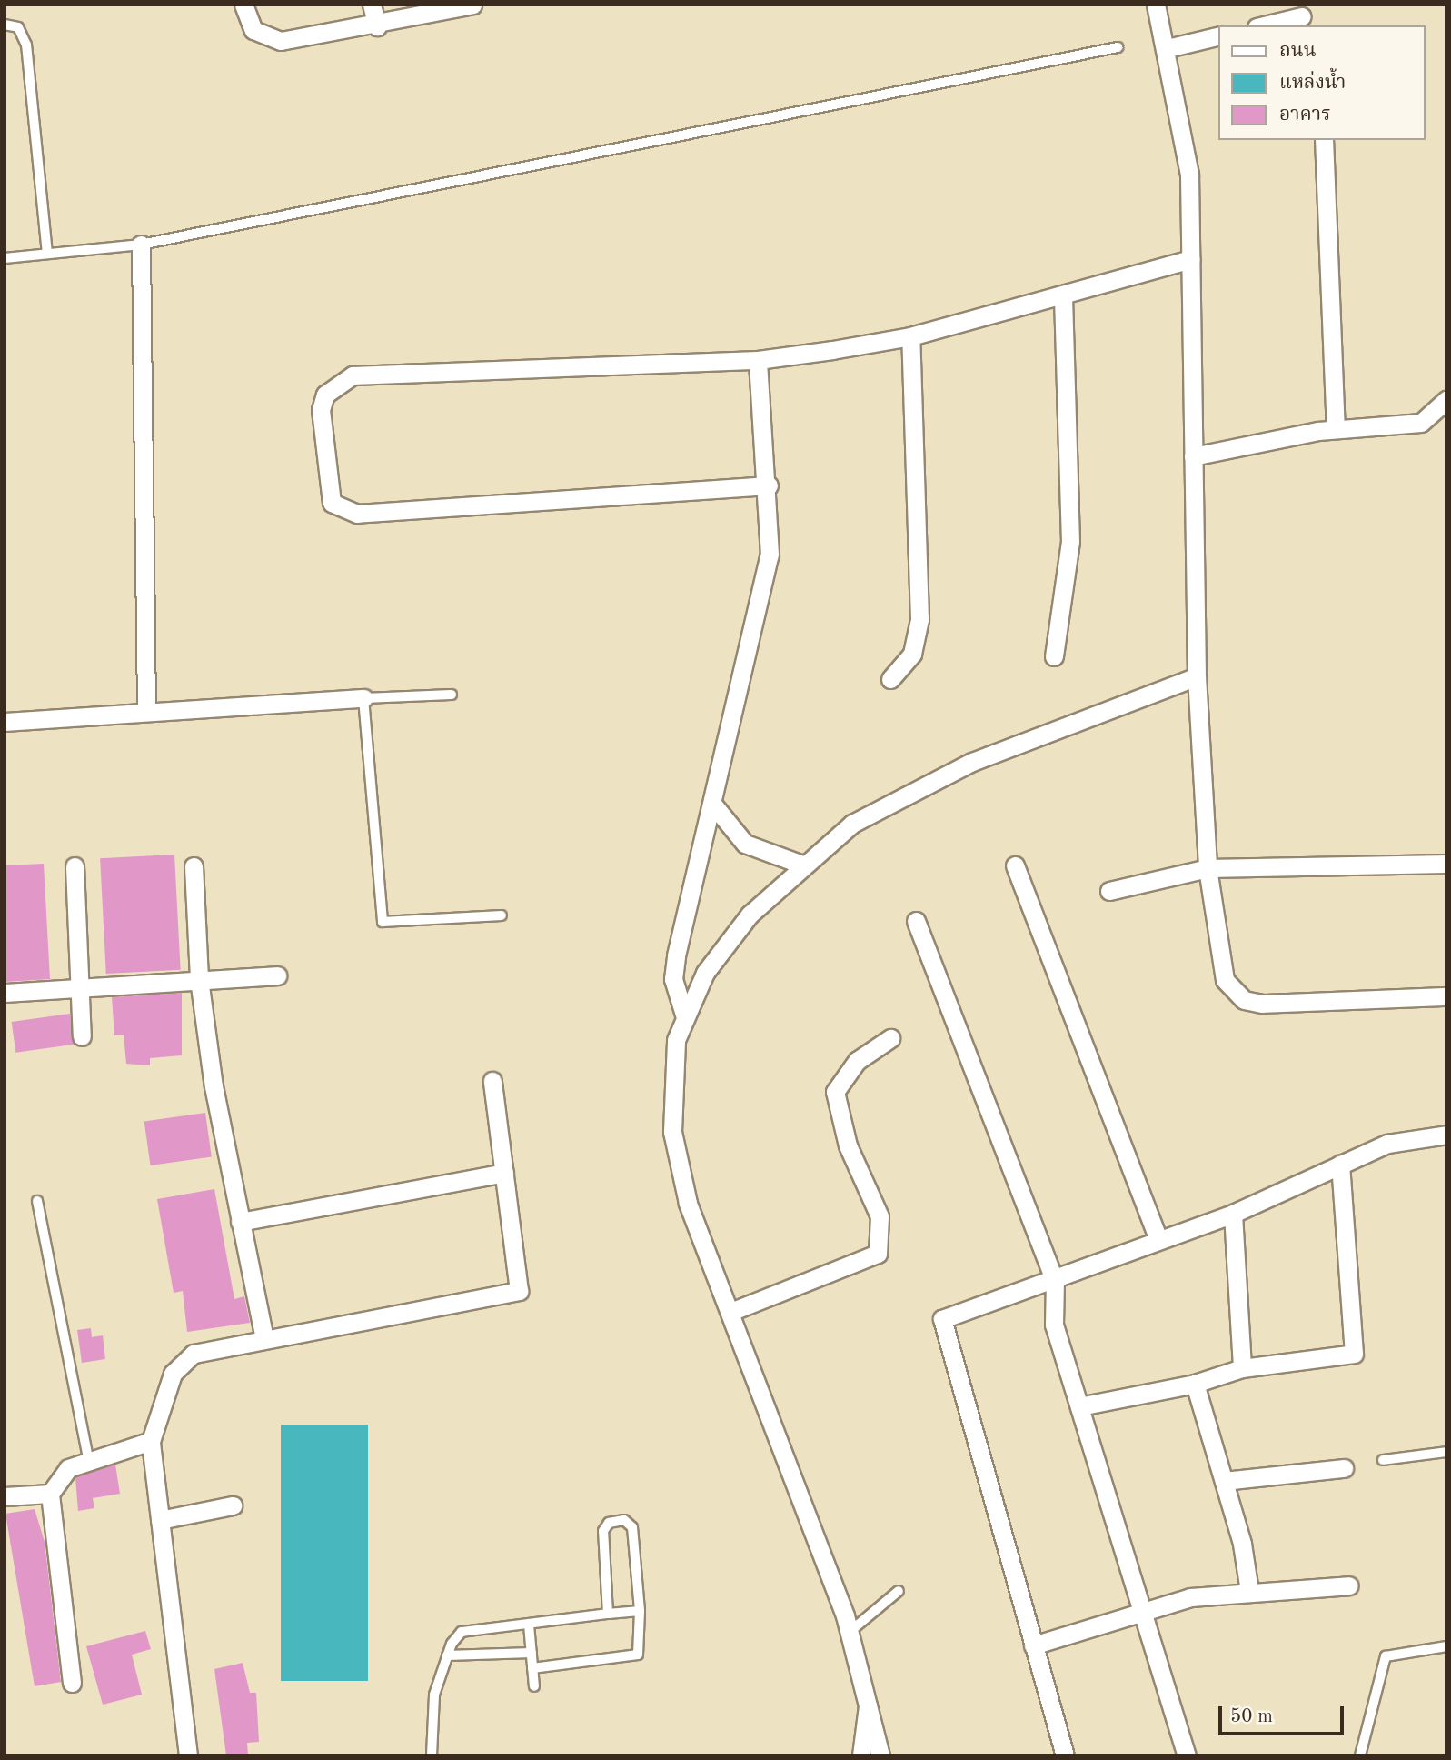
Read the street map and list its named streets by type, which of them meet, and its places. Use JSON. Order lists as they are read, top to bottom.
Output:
{
  "legend": ["ถนน", "แหล่งน้ำ", "อาคาร"],
  "scale_bar": "50 m"
}
